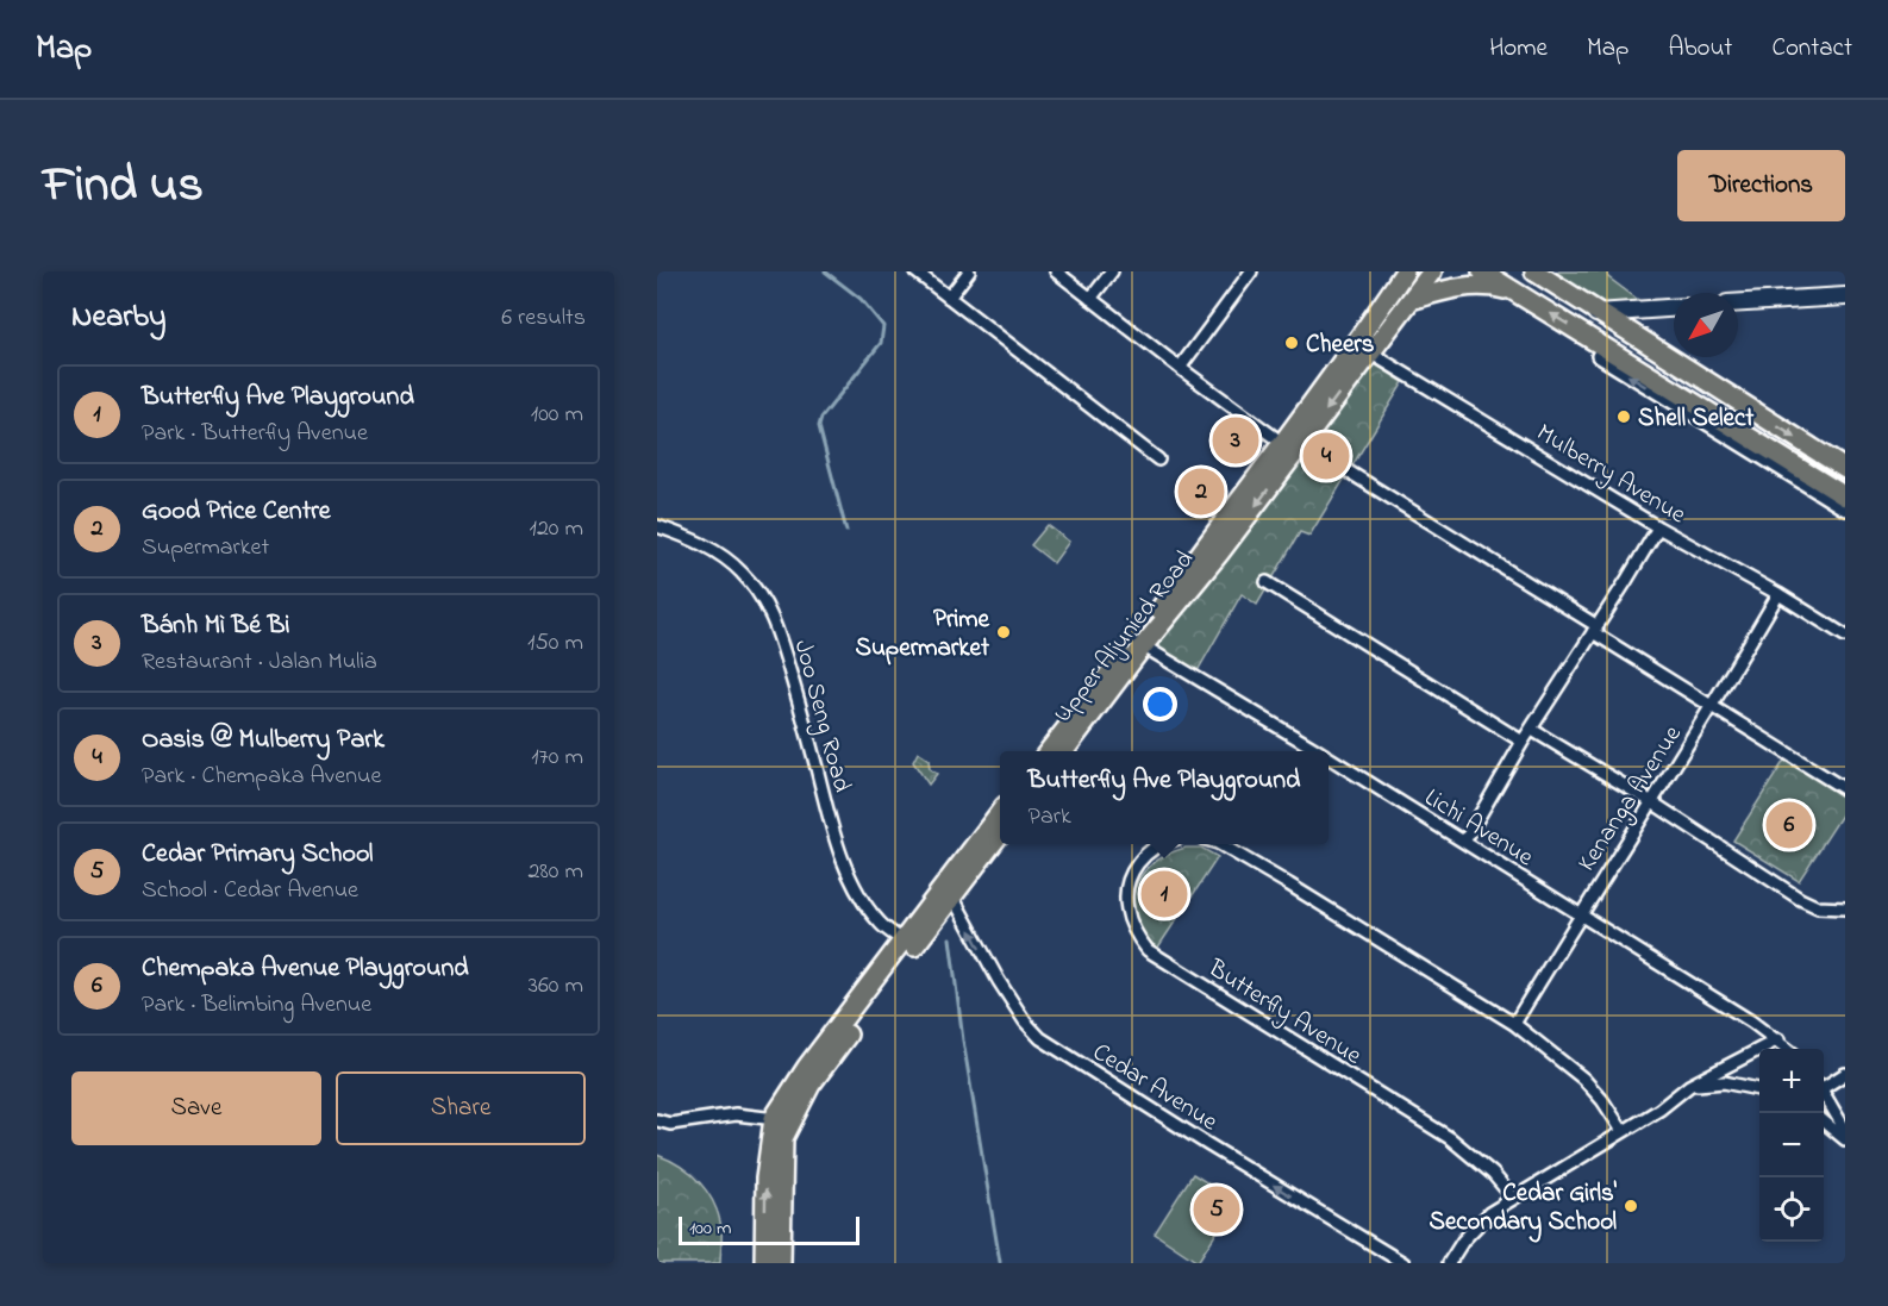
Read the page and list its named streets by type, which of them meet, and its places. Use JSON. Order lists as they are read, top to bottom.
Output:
{
  "streets": {
    "main road": ["Upper Aljunied Road"],
    "street": [
      "Mulberry Avenue",
      "Joo Seng Road",
      "Kenanga Avenue",
      "Lichi Avenue",
      "Butterfly Avenue",
      "Cedar Avenue"
    ]
  },
  "crossings": [
    ["Mulberry Avenue", "Upper Aljunied Road"],
    ["Mulberry Avenue", "Kenanga Avenue"],
    ["Upper Aljunied Road", "Lichi Avenue"],
    ["Kenanga Avenue", "Lichi Avenue"]
  ],
  "one_way": ["Cedar Avenue"],
  "places": [
    "Cheers",
    "Shell Select",
    "Prime Supermarket",
    "Cedar Girls' Secondary School"
  ],
  "scale_bar": "100 m",
  "north": "bottom left",
  "page": {
    "header": "Map",
    "nav": [
      "Home",
      "Map",
      "About",
      "Contact"
    ],
    "title": "Find us",
    "buttons": [
      "Directions",
      ["Save", "Share"]
    ],
    "heading": ["Nearby", "6 results"],
    "list": [
      {
        "mark": "1",
        "name": "Butterfly Ave Playground",
        "note": "Park · Butterfly Avenue",
        "value": "100 m"
      },
      {
        "mark": "2",
        "name": "Good Price Centre",
        "note": "Supermarket",
        "value": "120 m"
      },
      {
        "mark": "3",
        "name": "Bánh Mì Bé Bi",
        "note": "Restaurant · Jalan Mulia",
        "value": "150 m"
      },
      {
        "mark": "4",
        "name": "Oasis @ Mulberry Park",
        "note": "Park · Chempaka Avenue",
        "value": "170 m"
      },
      {
        "mark": "5",
        "name": "Cedar Primary School",
        "note": "School · Cedar Avenue",
        "value": "280 m"
      },
      {
        "mark": "6",
        "name": "Chempaka Avenue Playground",
        "note": "Park · Belimbing Avenue",
        "value": "360 m"
      }
    ],
    "pins": [
      "3",
      "4",
      "2",
      "6",
      "1",
      "5"
    ],
    "popup": ["Butterfly Ave Playground", "Park"],
    "map_buttons": ["+", "−"],
    "scale": "100 m"
  }
}
